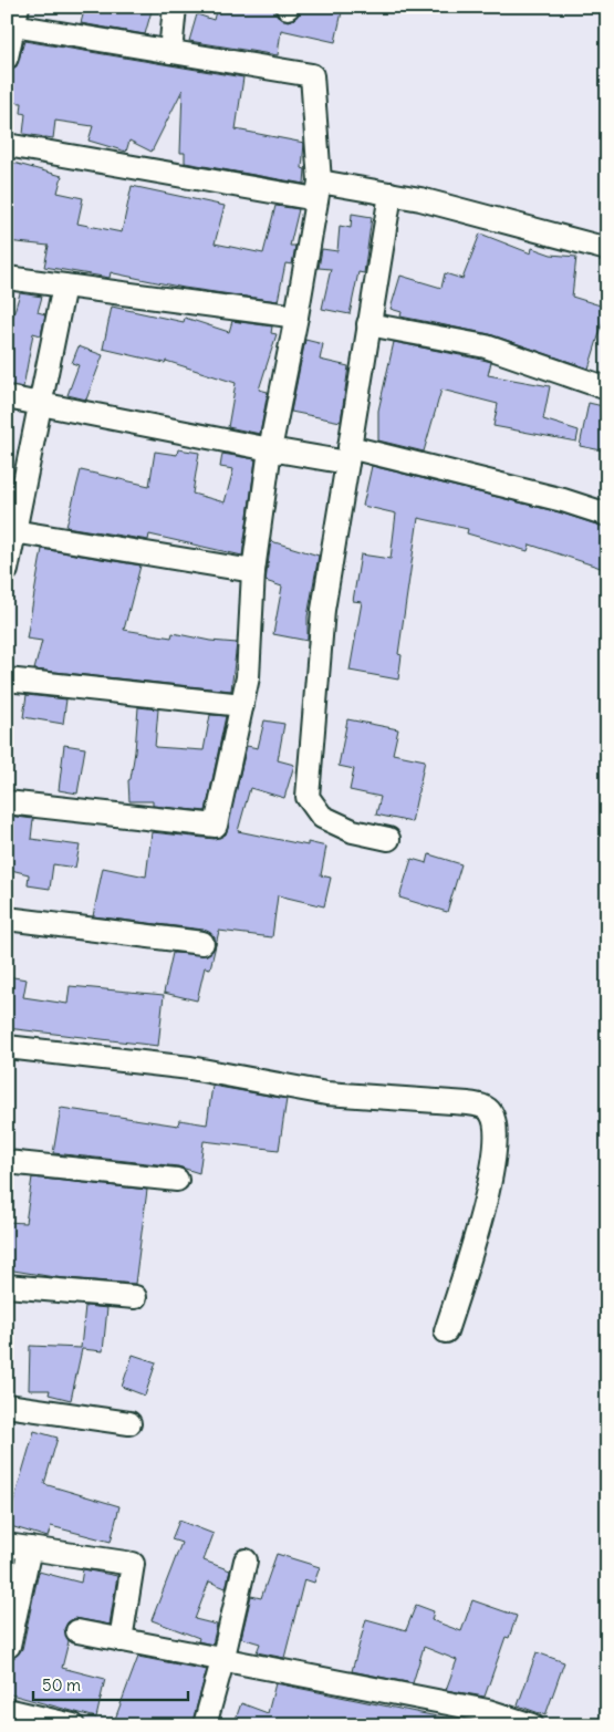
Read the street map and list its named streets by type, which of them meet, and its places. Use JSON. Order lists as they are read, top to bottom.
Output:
{
  "scale_bar": "50 m"
}
